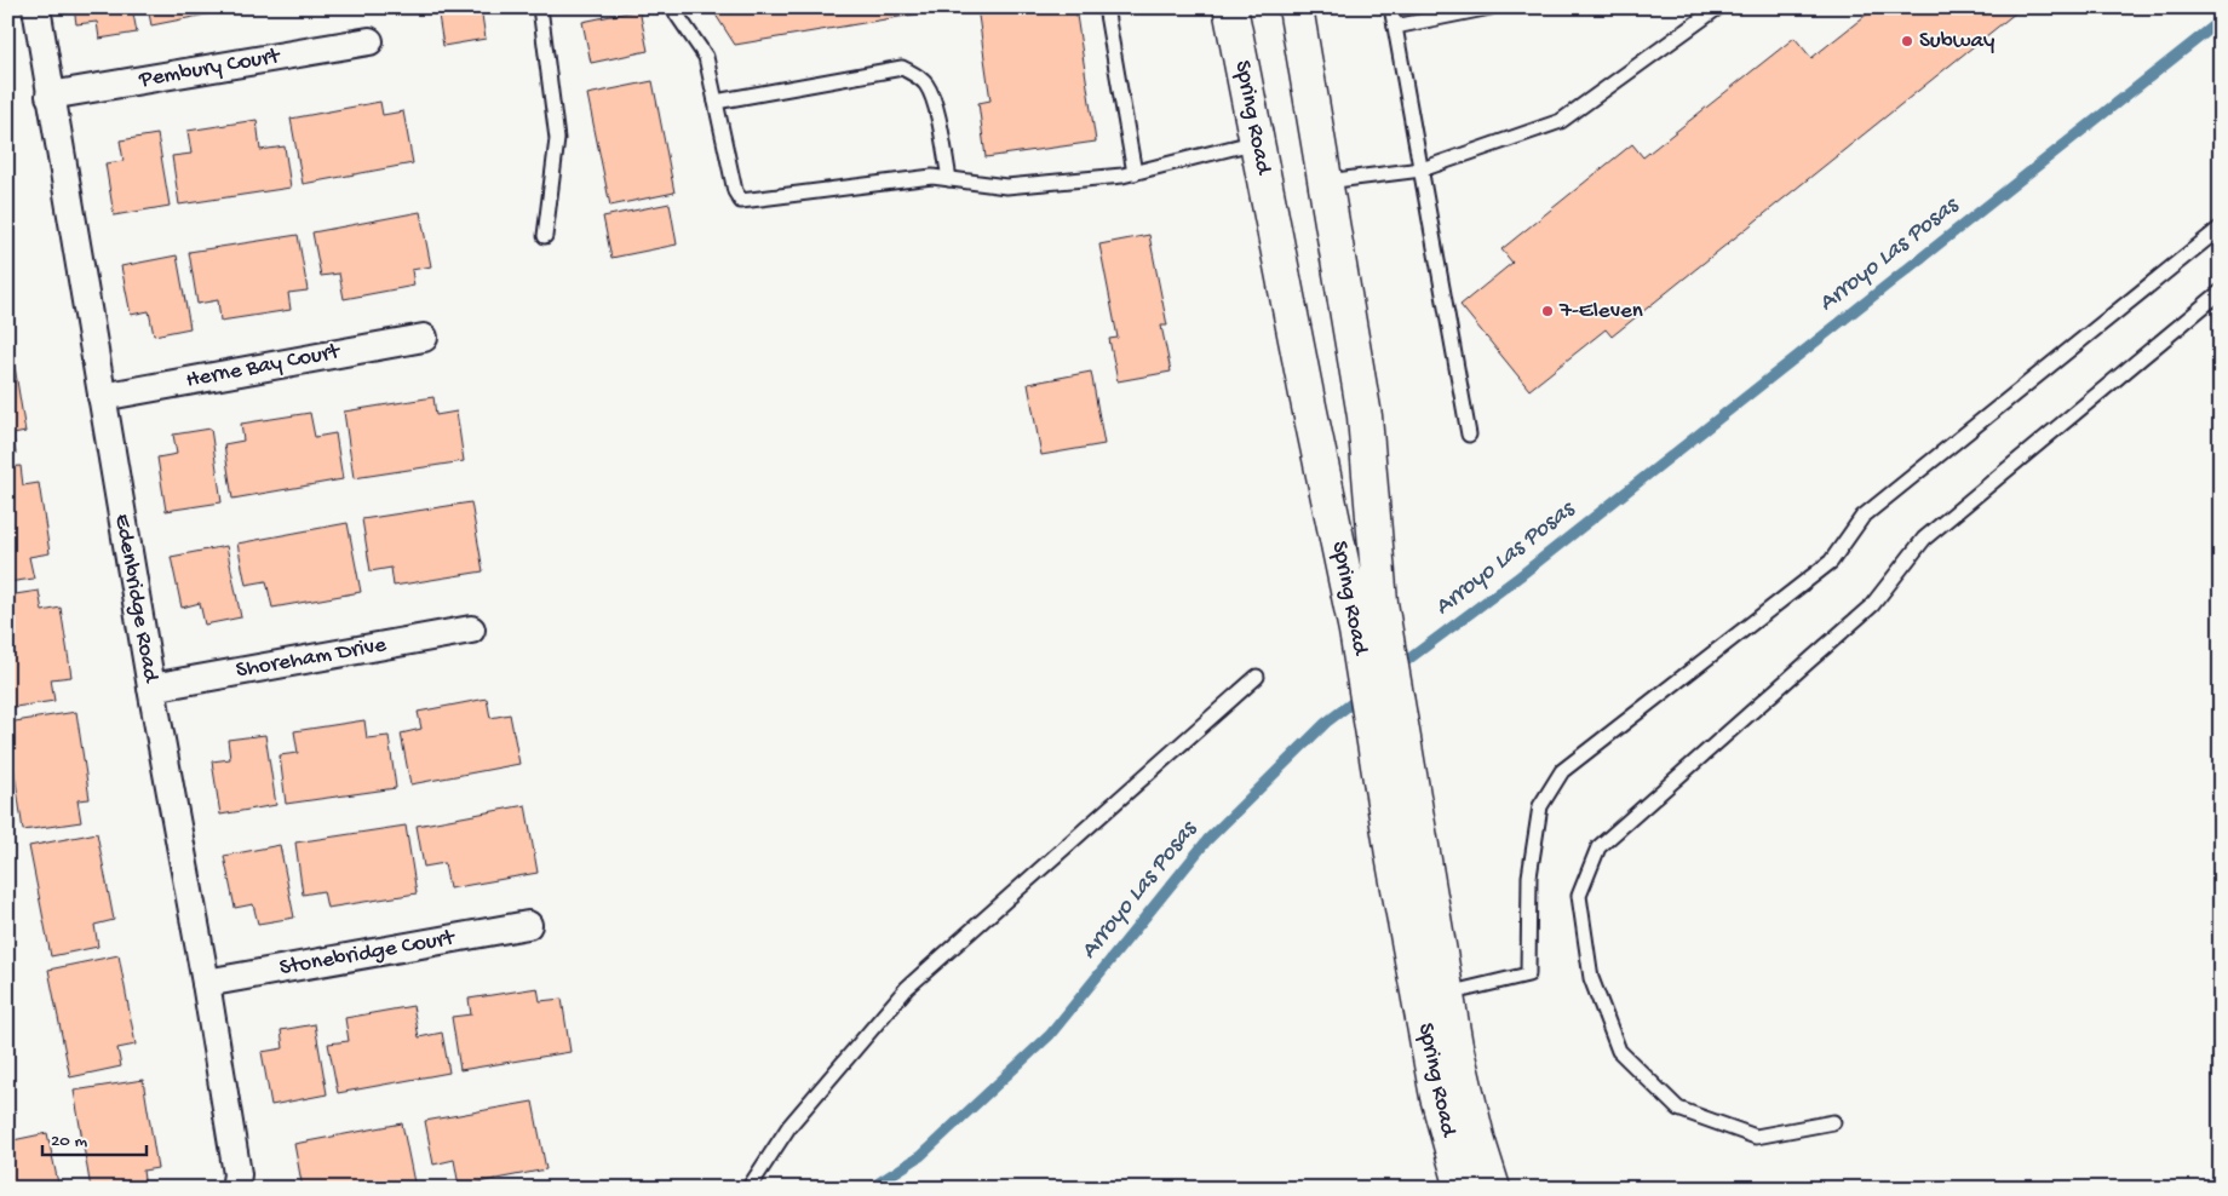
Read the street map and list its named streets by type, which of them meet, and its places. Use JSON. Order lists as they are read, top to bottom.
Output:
{
  "streets": {
    "main road": ["Spring Road"],
    "street": [
      "Pembury Court",
      "Herne Bay Court",
      "Edenbridge Road",
      "Shoreham Drive",
      "Stonebridge Court"
    ]
  },
  "crossings": [
    ["Pembury Court", "Edenbridge Road"],
    ["Herne Bay Court", "Edenbridge Road"],
    ["Edenbridge Road", "Shoreham Drive"],
    ["Edenbridge Road", "Stonebridge Court"]
  ],
  "water": ["Arroyo Las Posas"],
  "places": ["Subway", "7-Eleven"],
  "scale_bar": "20 m"
}
